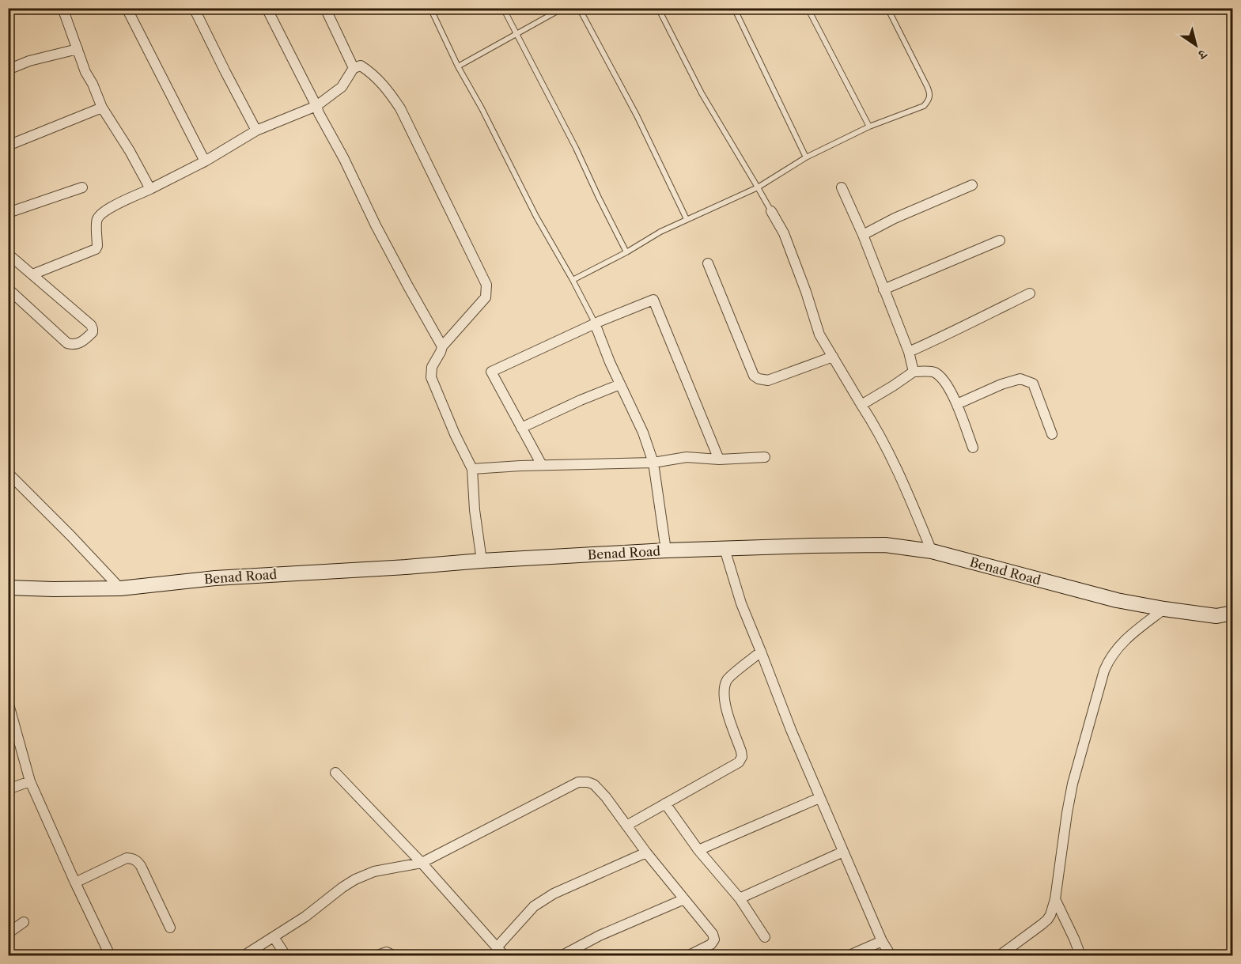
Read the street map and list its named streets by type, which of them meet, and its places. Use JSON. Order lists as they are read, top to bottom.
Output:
{
  "streets": {
    "main road": ["Benad Road"]
  },
  "north": "bottom right"
}
